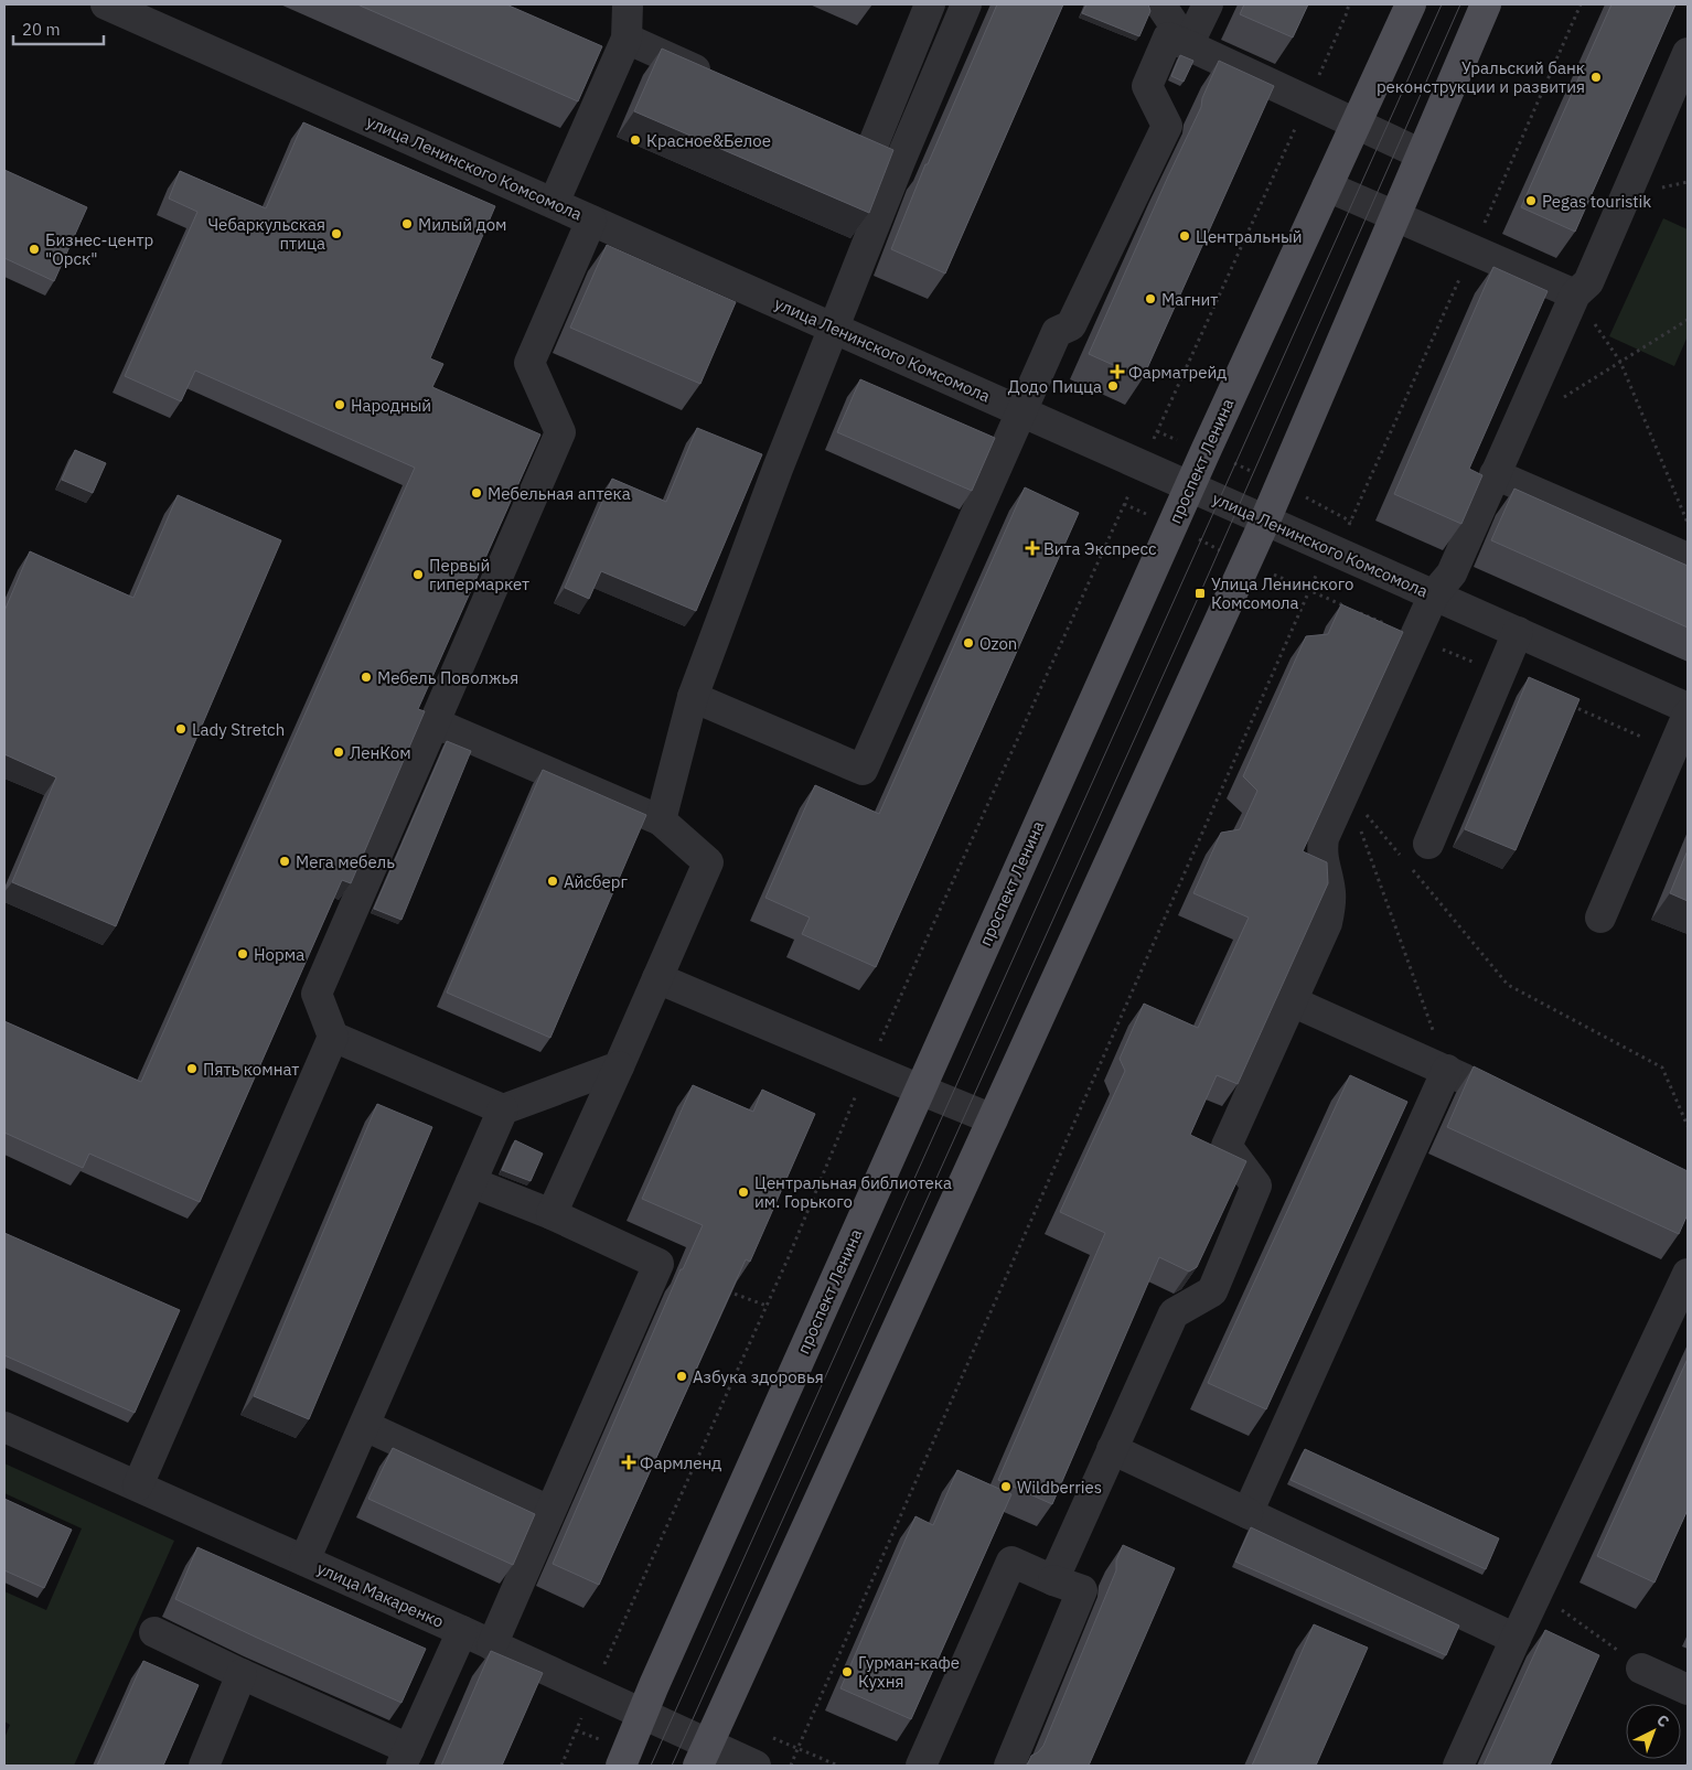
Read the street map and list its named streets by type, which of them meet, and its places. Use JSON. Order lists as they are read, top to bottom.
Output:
{
  "streets": {
    "main road": ["проспект Ленина"],
    "street": ["улица Ленинского Комсомола", "улица Макаренко"]
  },
  "crossings": [
    ["улица Ленинского Комсомола", "проспект Ленина"],
    ["проспект Ленина", "улица Макаренко"]
  ],
  "places": {
    "other": [
      "Уральский банк реконструкции и развития",
      "Красное&Белое",
      "Pegas touristik",
      "Милый дом",
      "Чебаркульская птица",
      "Центральный",
      "Бизнес-центр \"Орск\"",
      "Магнит",
      "Додо Пицца",
      "Народный",
      "Мебельная аптека",
      "Первый гипермаркет",
      "Ozon",
      "Мебель Поволжья",
      "Lady Stretch",
      "ЛенКом",
      "Мега мебель",
      "Айсберг",
      "Норма",
      "Пять комнат",
      "Центральная библиотека им. Горького",
      "Азбука здоровья",
      "Wildberries",
      "Гурман-кафе Кухня"
    ],
    "health": ["Фарматрейд", "Вита Экспресс", "Фармленд"],
    "transit": ["Улица Ленинского Комсомола"]
  },
  "scale_bar": "20 m",
  "north": "top right"
}
